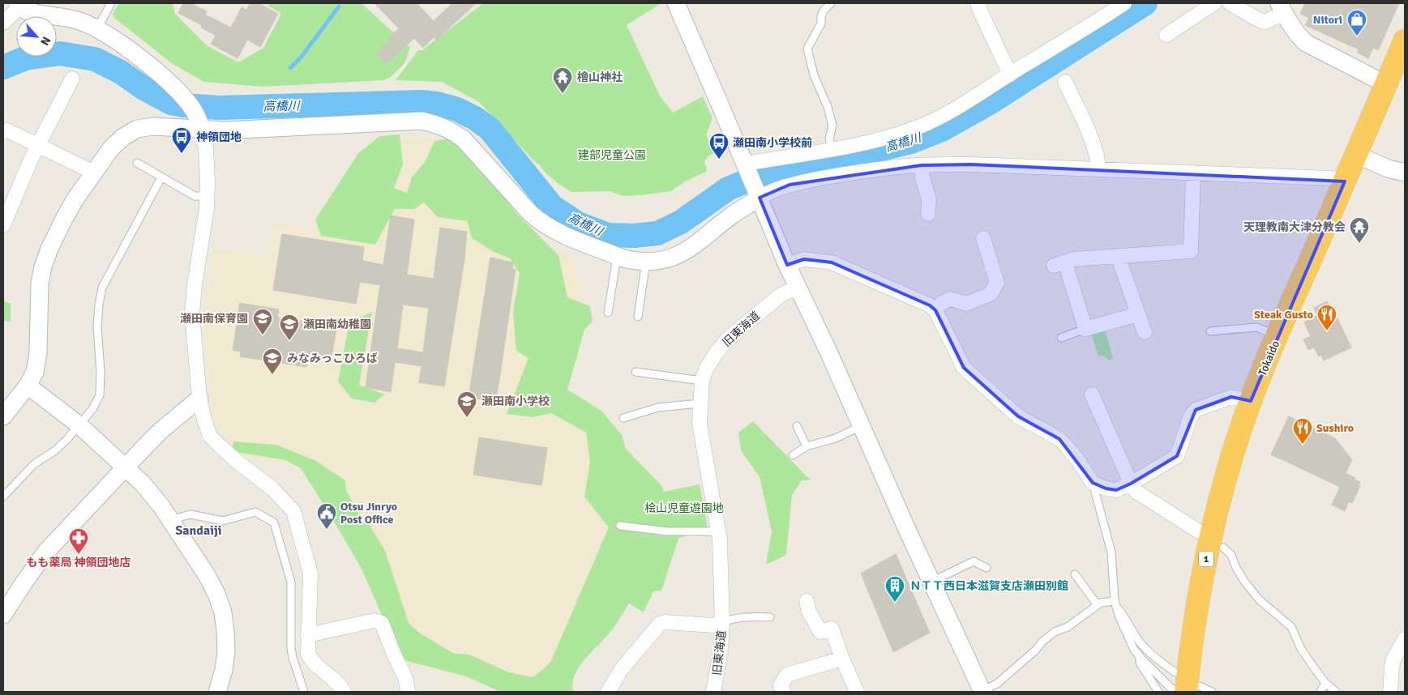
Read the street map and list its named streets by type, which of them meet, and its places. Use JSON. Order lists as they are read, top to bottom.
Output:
{
  "streets": {
    "highway": ["Tokaido", "1"],
    "street": ["旧東海道"]
  },
  "districts": ["Sandaiji"],
  "water": ["高橋川"],
  "parks": ["建部児童公園", "桧山児童遊園地"],
  "places": {
    "shop": ["Nitori"],
    "temple": ["檜山神社", "天理教南大津分教会"],
    "bus stop": ["神領団地", "瀬田南小学校前"],
    "restaurant": ["Steak Gusto", "Sushiro"],
    "school or university": [
      "瀬田南保育園",
      "瀬田南幼稚園",
      "みなみっこひろば",
      "瀬田南小学校"
    ],
    "public building": ["Otsu Jinryo Post Office"],
    "pharmacy": ["もも薬局 神領団地店"],
    "building": ["ＮＴＴ西日本滋賀支店瀬田別館"]
  },
  "north": "bottom right"
}
